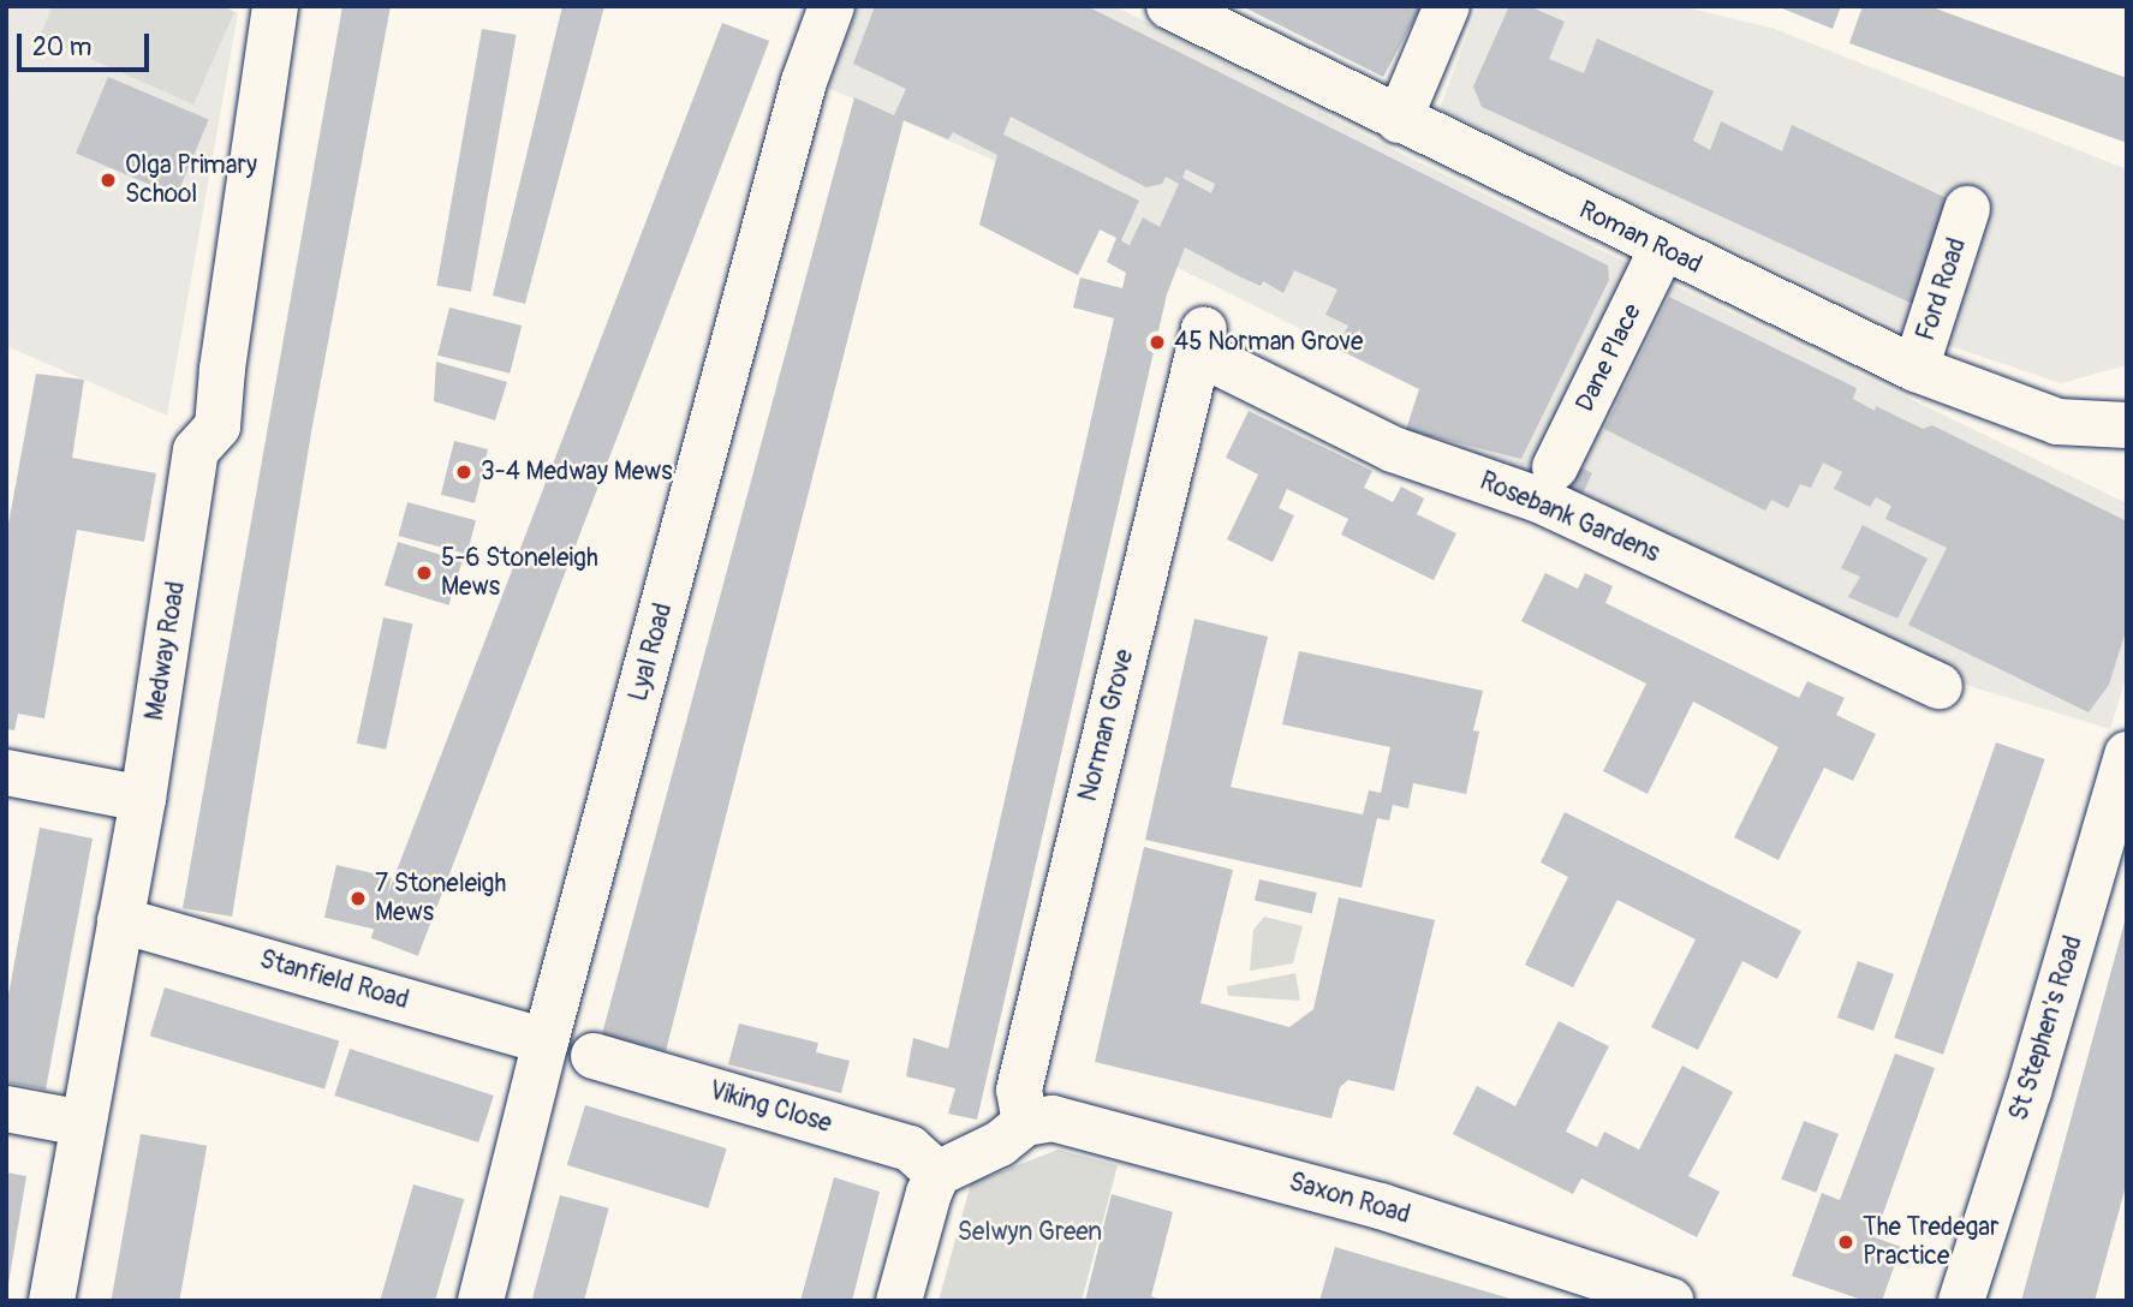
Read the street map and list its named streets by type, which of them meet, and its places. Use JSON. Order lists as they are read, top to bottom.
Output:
{
  "streets": {
    "street": [
      "Roman Road",
      "Ford Road",
      "Dane Place",
      "Rosebank Gardens",
      "Medway Road",
      "Lyal Road",
      "Norman Grove",
      "Stanfield Road",
      "St Stephen's Road",
      "Viking Close",
      "Saxon Road"
    ]
  },
  "crossings": [
    ["Roman Road", "Ford Road"],
    ["Roman Road", "Dane Place"],
    ["Rosebank Gardens", "Norman Grove"],
    ["Medway Road", "Stanfield Road"],
    ["Lyal Road", "Stanfield Road"],
    ["Norman Grove", "Saxon Road"]
  ],
  "parks": ["Selwyn Green"],
  "places": [
    "Olga Primary School",
    "45 Norman Grove",
    "3-4 Medway Mews",
    "5-6 Stoneleigh Mews",
    "7 Stoneleigh Mews",
    "The Tredegar Practice"
  ],
  "scale_bar": "20 m"
}
